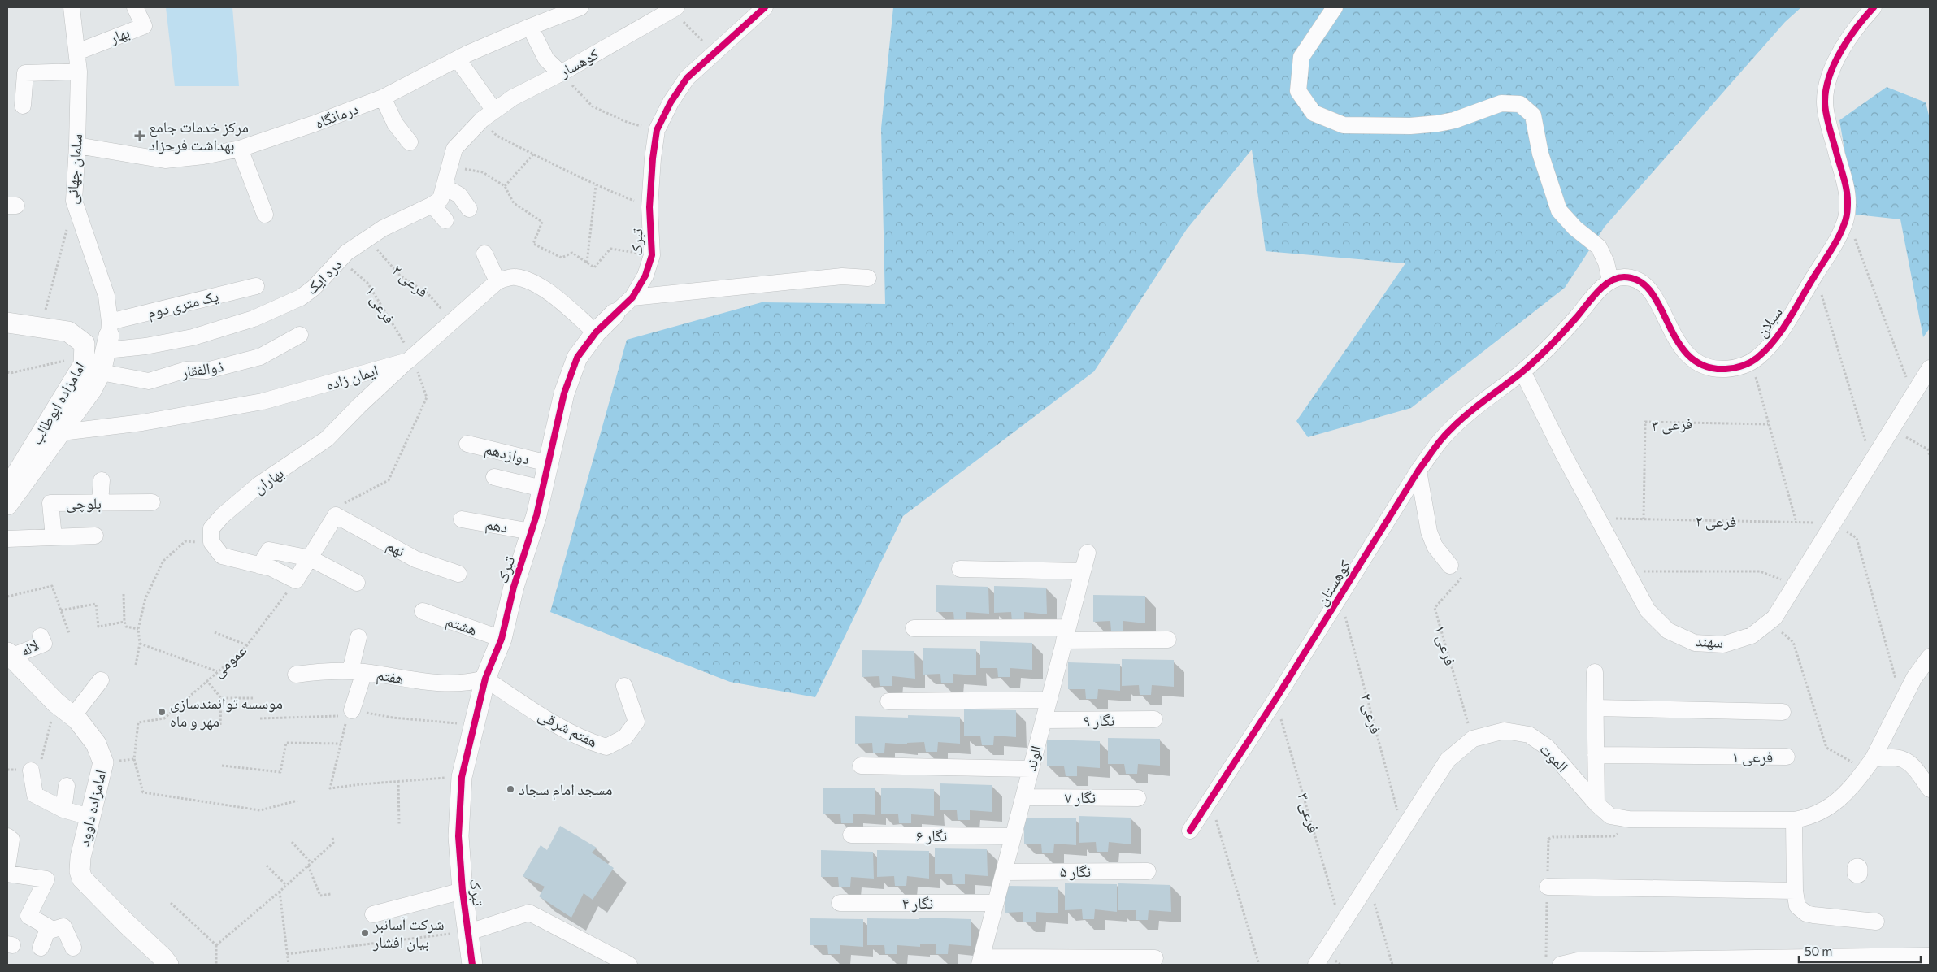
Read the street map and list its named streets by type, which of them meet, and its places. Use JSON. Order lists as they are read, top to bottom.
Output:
{
  "streets": {
    "street": [
      "بهار",
      "کوهسار",
      "درمانگاه",
      "سلمان جهانی",
      "تبرک",
      "دره ایک",
      "یک متری دوم",
      "فرعی ۱",
      "سبلان",
      "ذوالفقار",
      "ایمان زاده",
      "امامزاده ابوطالب",
      "دوازدهم",
      "بهاران",
      "بلوچی",
      "دهم",
      "نهم",
      "کوهستان",
      "هشتم",
      "سهند",
      "لاله",
      "هفتم",
      "نگار ۹",
      "هفتم شرقی",
      "الموت",
      "الوند",
      "نگار ۷",
      "امامزاده داوود",
      "نگار ۶",
      "نگار ۵",
      "نگار ۴"
    ],
    "path": ["فرعی ۲", "فرعی ۳", "عمومی"]
  },
  "crossings": [
    ["بهار", "سلمان جهانی"],
    ["کوهسار", "دره ایک"],
    ["درمانگاه", "سلمان جهانی"],
    ["سلمان جهانی", "دره ایک"],
    ["سلمان جهانی", "یک متری دوم"],
    ["تبرک", "دوازدهم"],
    ["تبرک", "دهم"],
    ["تبرک", "هشتم"],
    ["تبرک", "هفتم"],
    ["تبرک", "هفتم شرقی"],
    ["دره ایک", "فرعی ۲"],
    ["دره ایک", "یک متری دوم"],
    ["دره ایک", "فرعی ۱"],
    ["فرعی ۲", "ایمان زاده"],
    ["فرعی ۲", "فرعی ۳"],
    ["فرعی ۲", "کوهستان"],
    ["فرعی ۲", "سهند"],
    ["فرعی ۲", "الموت"],
    ["فرعی ۱", "ایمان زاده"],
    ["فرعی ۱", "بهاران"],
    ["فرعی ۱", "نهم"],
    ["فرعی ۱", "الموت"],
    ["ایمان زاده", "بهاران"],
    ["فرعی ۳", "کوهستان"],
    ["فرعی ۳", "الموت"],
    ["کوهستان", "سهند"],
    ["لاله", "امامزاده داوود"],
    ["هفتم", "هفتم شرقی"],
    ["نگار ۹", "الوند"],
    ["الوند", "نگار ۷"],
    ["الوند", "نگار ۶"],
    ["الوند", "نگار ۵"],
    ["الوند", "نگار ۴"]
  ],
  "places": {
    "health": ["مركز خدمات جامع بهداشت فرحزاد"],
    "other": ["موسسه توانمندسازی مهر و ماه", "مسجد امام سجاد", "شرکت آسانبر بیان افشار"]
  },
  "scale_bar": "50 m"
}
